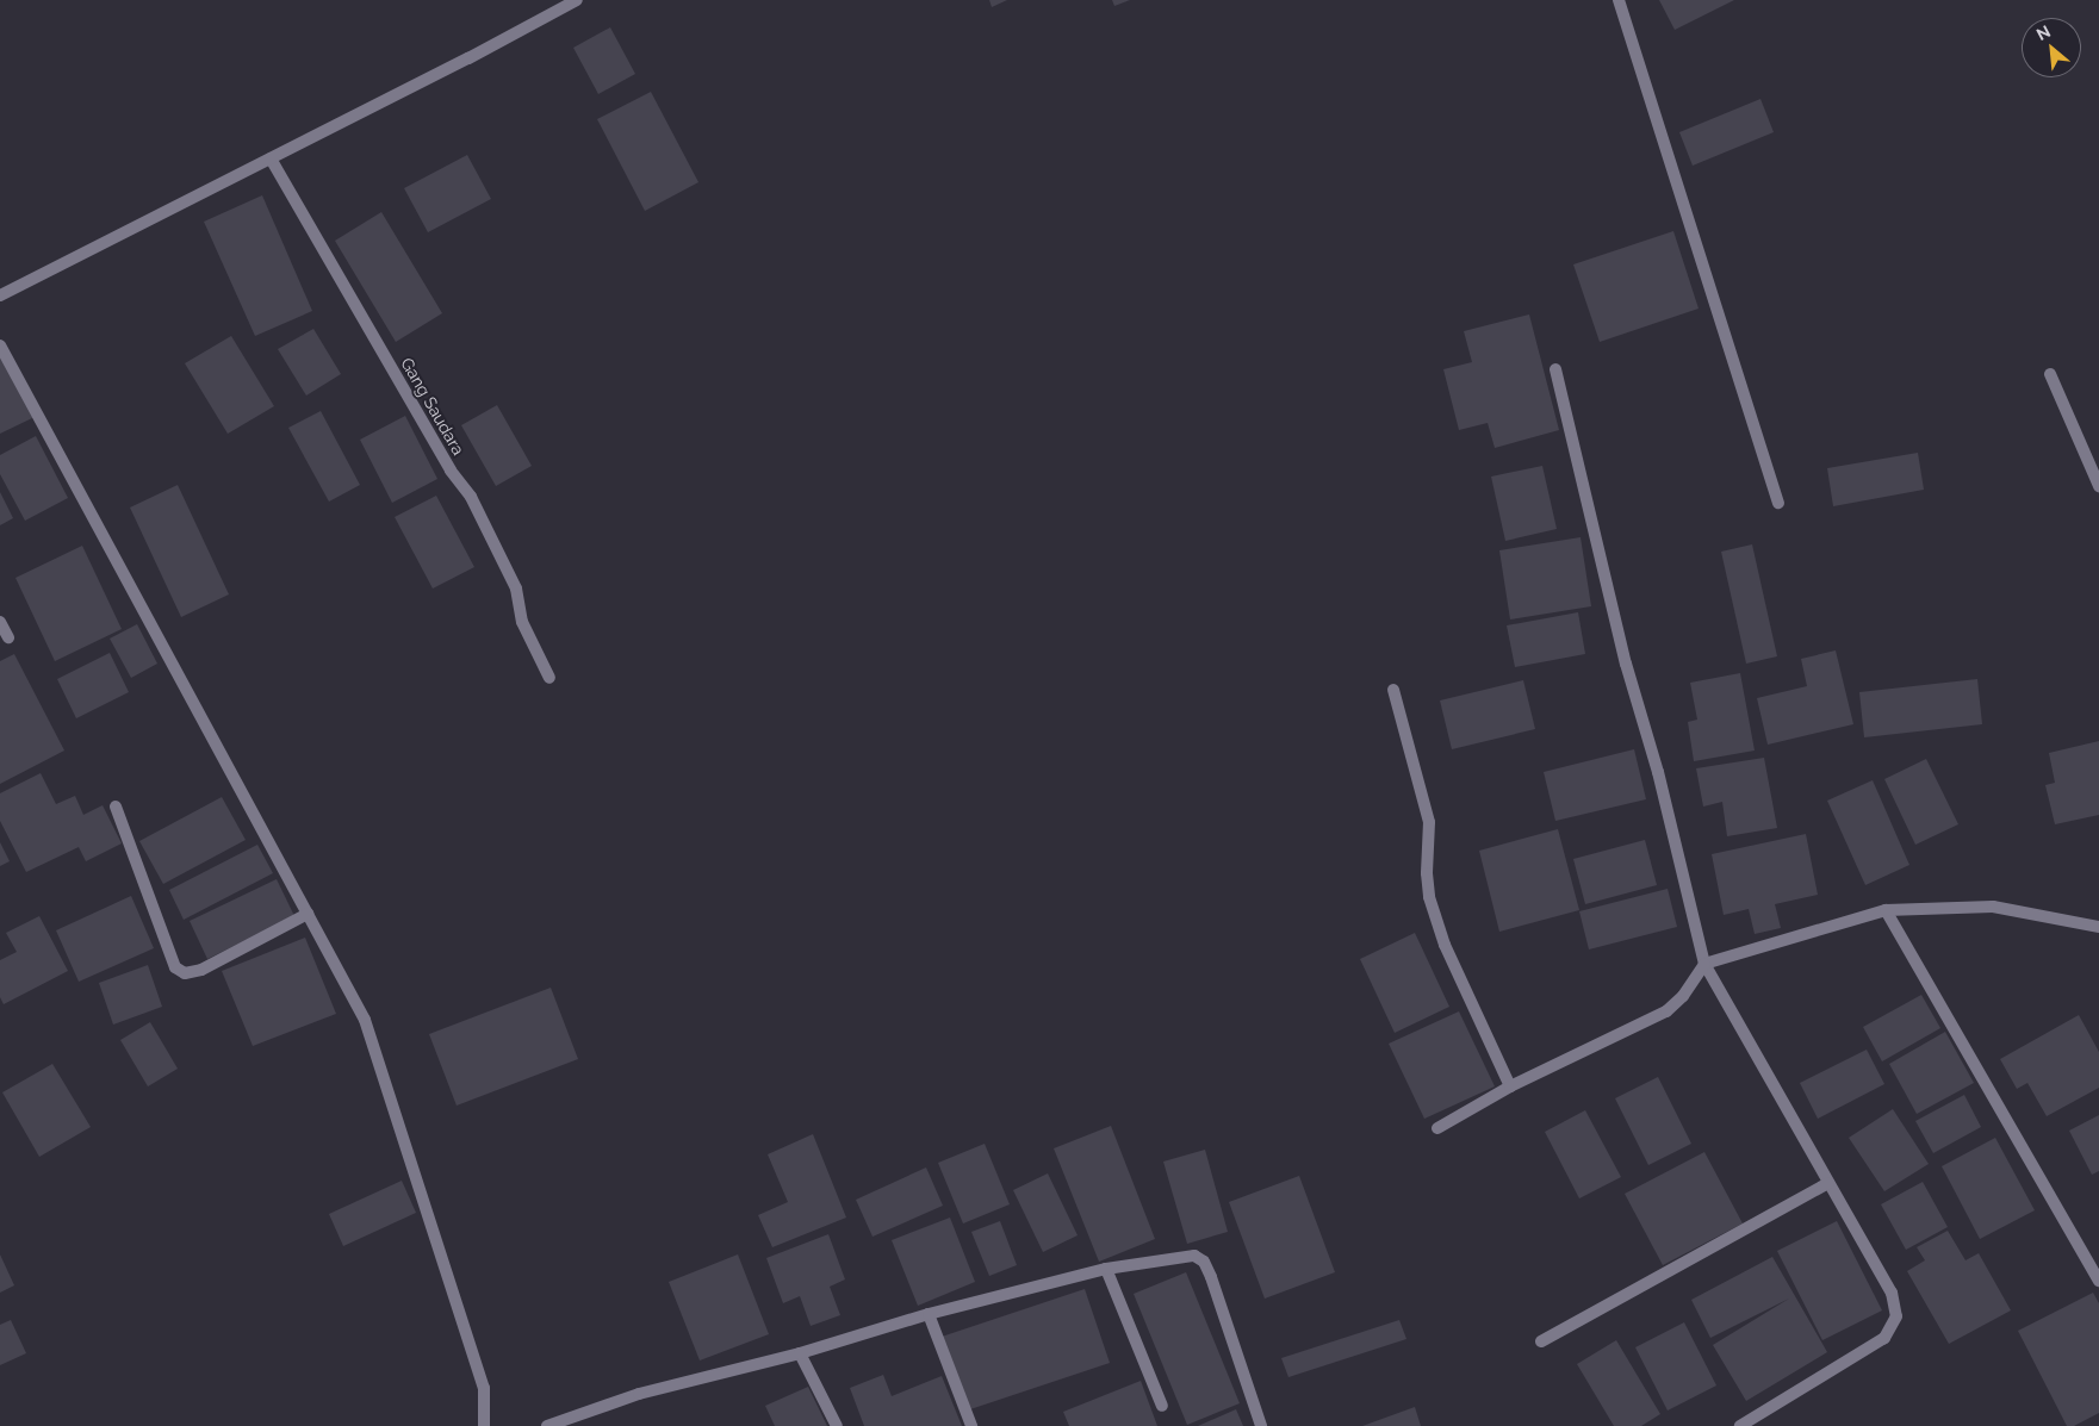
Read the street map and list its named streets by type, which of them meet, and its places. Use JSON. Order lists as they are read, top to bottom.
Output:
{
  "streets": {
    "street": ["Gang Saudara"]
  },
  "north": "top left"
}
